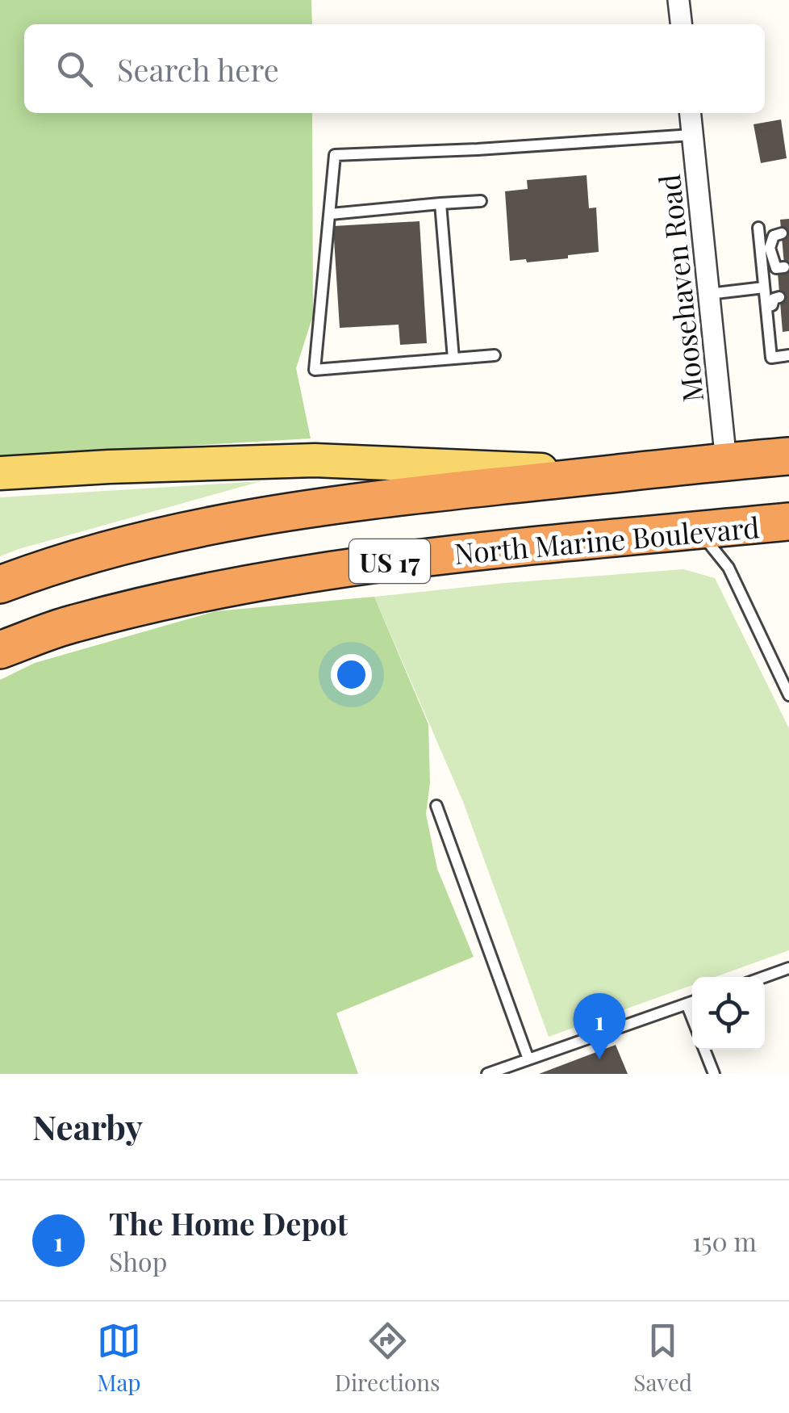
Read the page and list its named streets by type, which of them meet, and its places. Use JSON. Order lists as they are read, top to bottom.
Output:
{
  "streets": {
    "highway": ["North Marine Boulevard", "US 17"],
    "street": ["Moosehaven Road"]
  },
  "crossings": [
    ["Moosehaven Road", "US 17"]
  ],
  "page": {
    "search": "Search here",
    "pins": "1",
    "heading": "Nearby",
    "list": [
      {
        "mark": "1",
        "name": "The Home Depot",
        "note": "Shop",
        "value": "150 m"
      }
    ],
    "nav": ["Map", "Directions", "Saved"]
  }
}
